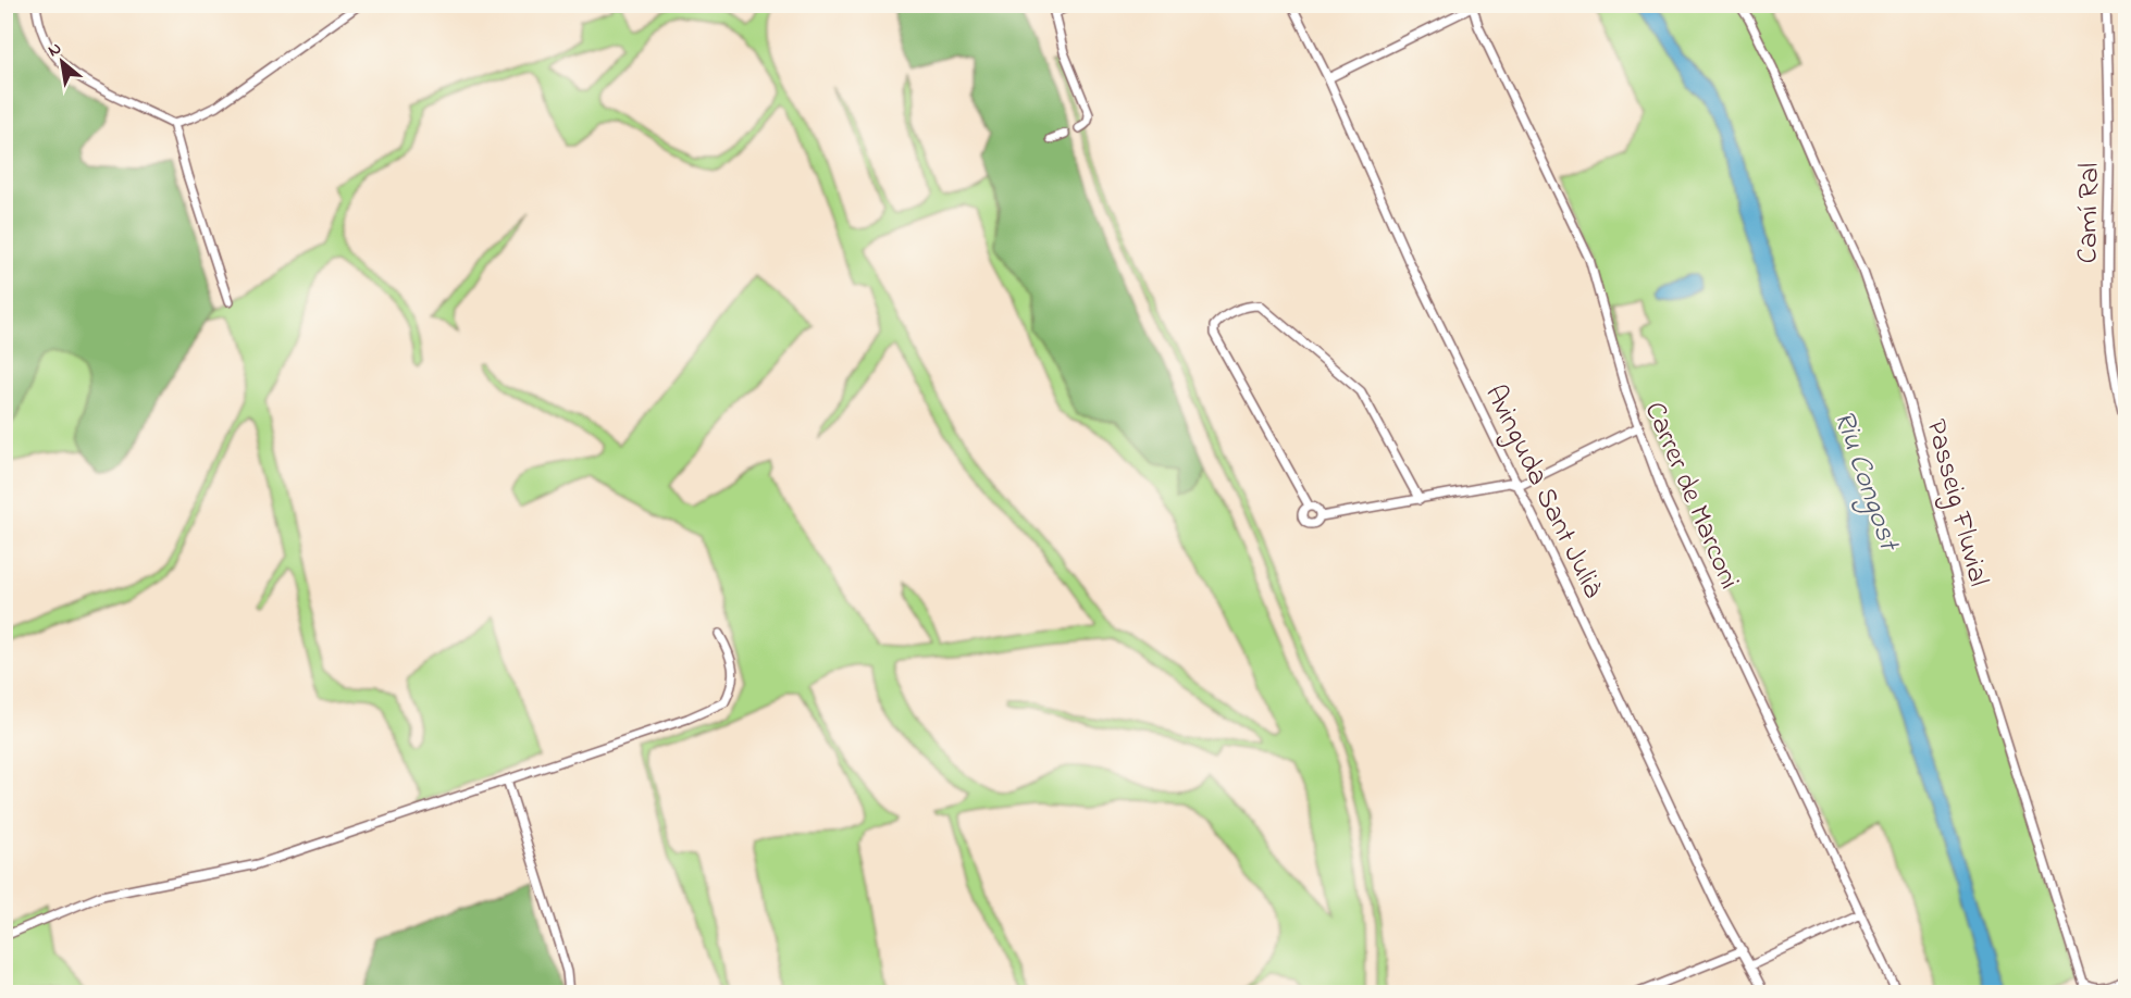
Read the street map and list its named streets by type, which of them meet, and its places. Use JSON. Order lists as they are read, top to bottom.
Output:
{
  "streets": {
    "street": [
      "Camí Ral",
      "Avinguda Sant Julià",
      "Carrer de Marconi",
      "Passeig Fluvial"
    ]
  },
  "water": ["Riu Congost"],
  "north": "top left"
}
